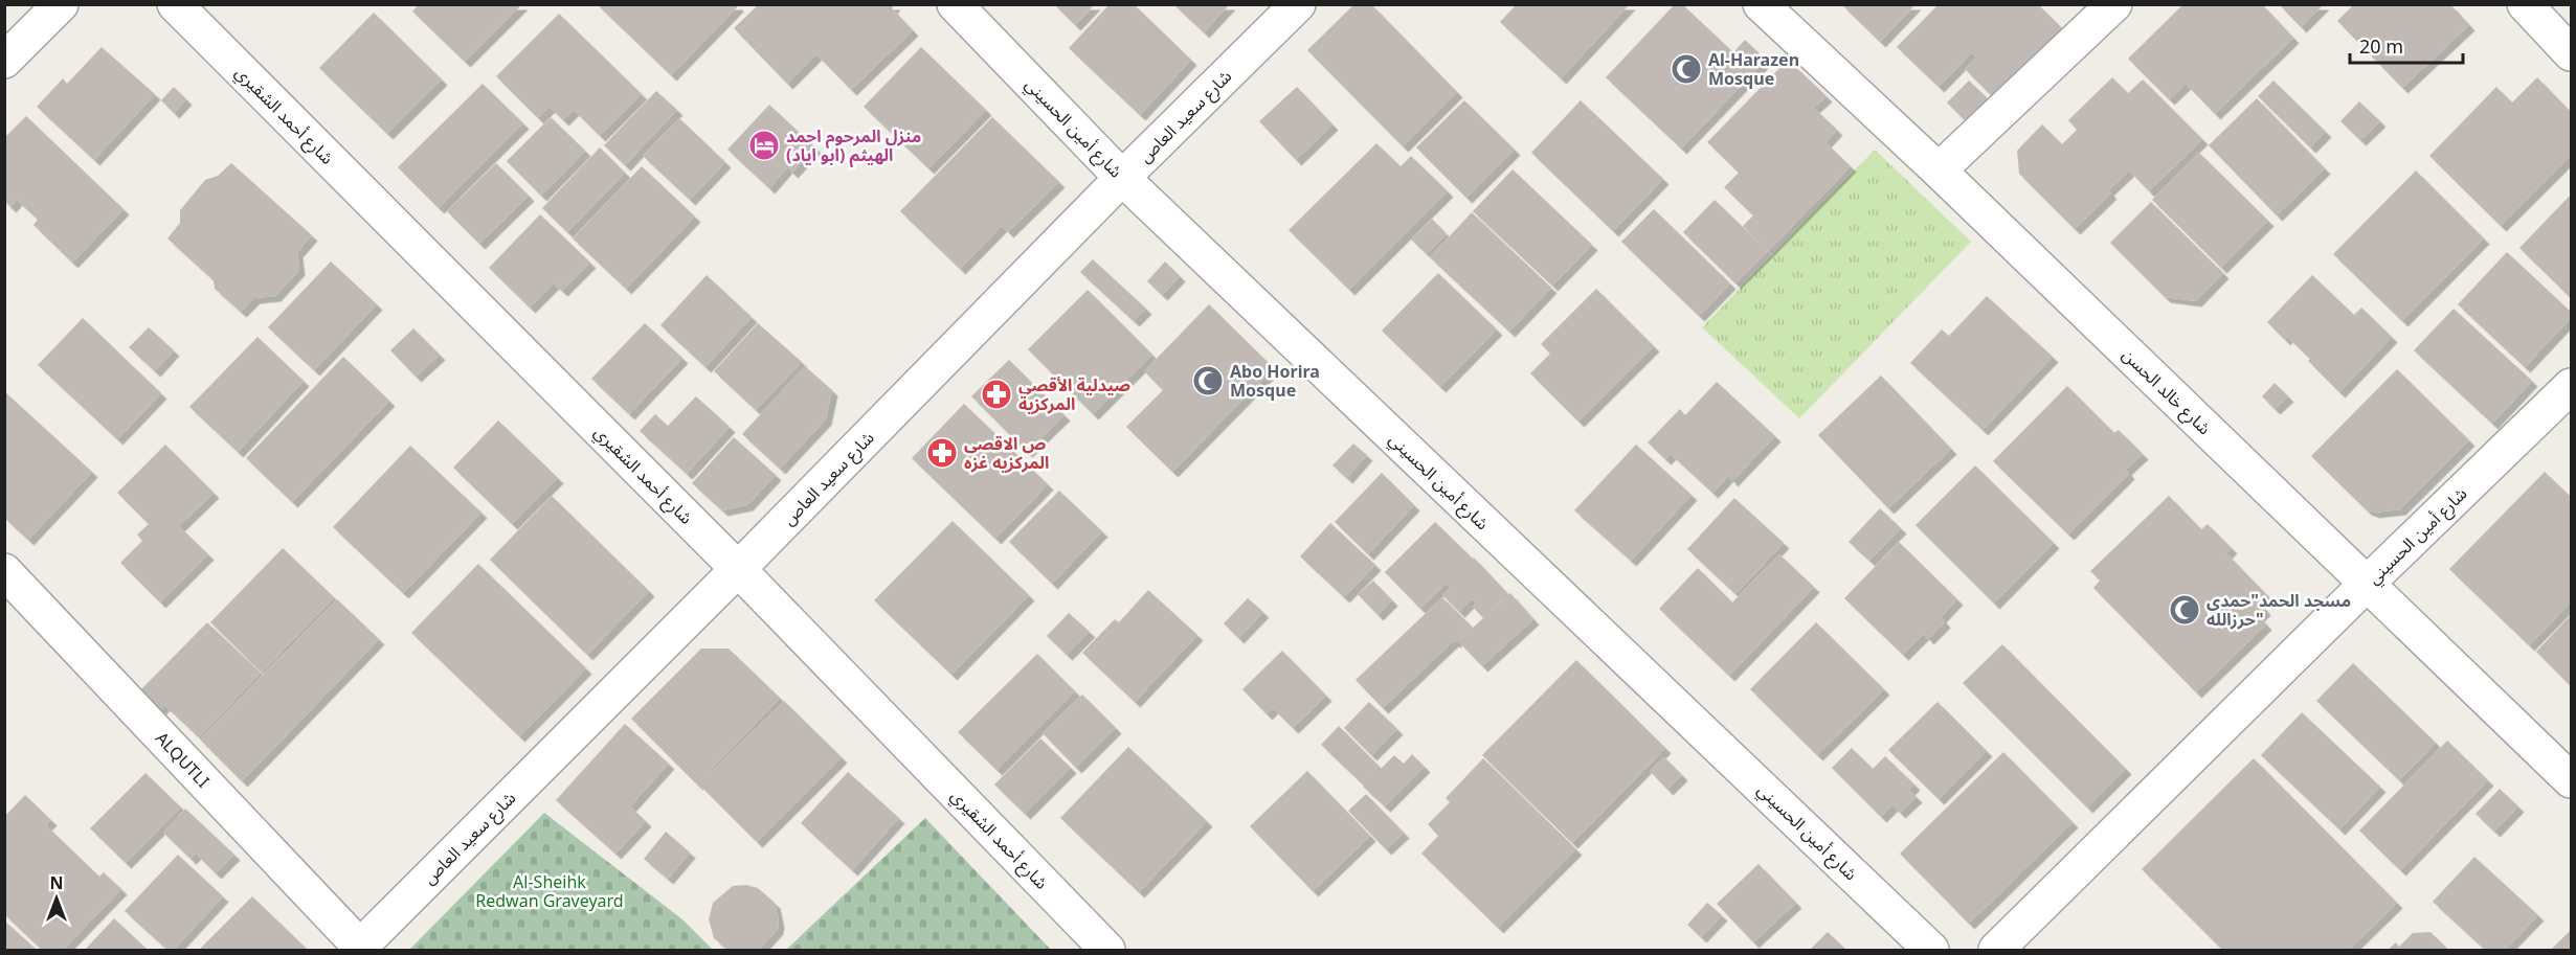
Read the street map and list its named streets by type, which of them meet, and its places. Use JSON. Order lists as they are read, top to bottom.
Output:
{
  "streets": {
    "street": [
      "شارع أحمد الشقيري",
      "شارع سعيد العاص",
      "شارع أمين الحسيني",
      "شارع خالد الحسن",
      "ALQUTLI"
    ]
  },
  "crossings": [
    ["شارع أحمد الشقيري", "شارع سعيد العاص"],
    ["شارع سعيد العاص", "شارع أمين الحسيني"],
    ["شارع سعيد العاص", "ALQUTLI"],
    ["شارع أمين الحسيني", "شارع خالد الحسن"]
  ],
  "parks": ["Al-Sheihk Redwan Graveyard"],
  "places": {
    "mosque": ["Al-Harazen Mosque", "Abo Horira Mosque", "مسجد الحمد\"حمدي حرزالله\""],
    "hotel": ["منزل المرحوم احمد الهيثم (ابو اياد)"],
    "pharmacy": ["صيدلية الأقصى المركزية", "ص الاقصى المركزيه غزه"]
  },
  "scale_bar": "20 m",
  "north": "top"
}
